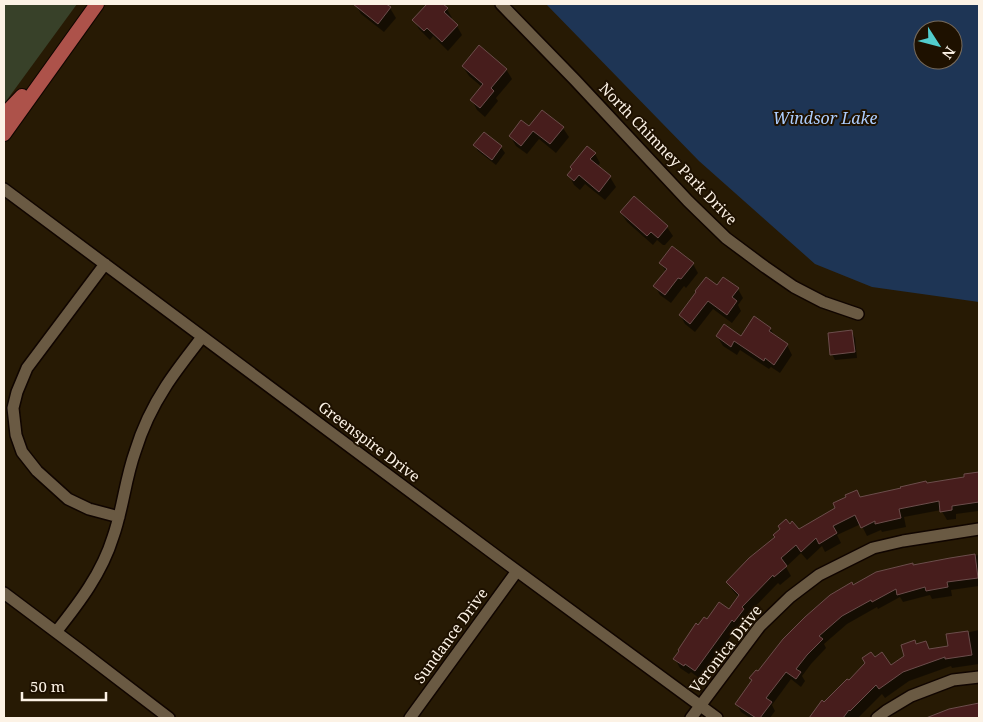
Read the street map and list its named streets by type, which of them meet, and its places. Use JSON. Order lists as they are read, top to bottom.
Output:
{
  "streets": {
    "street": [
      "North Chimney Park Drive",
      "Greenspire Drive",
      "Sundance Drive",
      "Veronica Drive"
    ]
  },
  "crossings": [
    ["Greenspire Drive", "Sundance Drive"],
    ["Greenspire Drive", "Veronica Drive"]
  ],
  "water": ["Windsor Lake"],
  "scale_bar": "50 m",
  "north": "bottom right"
}
